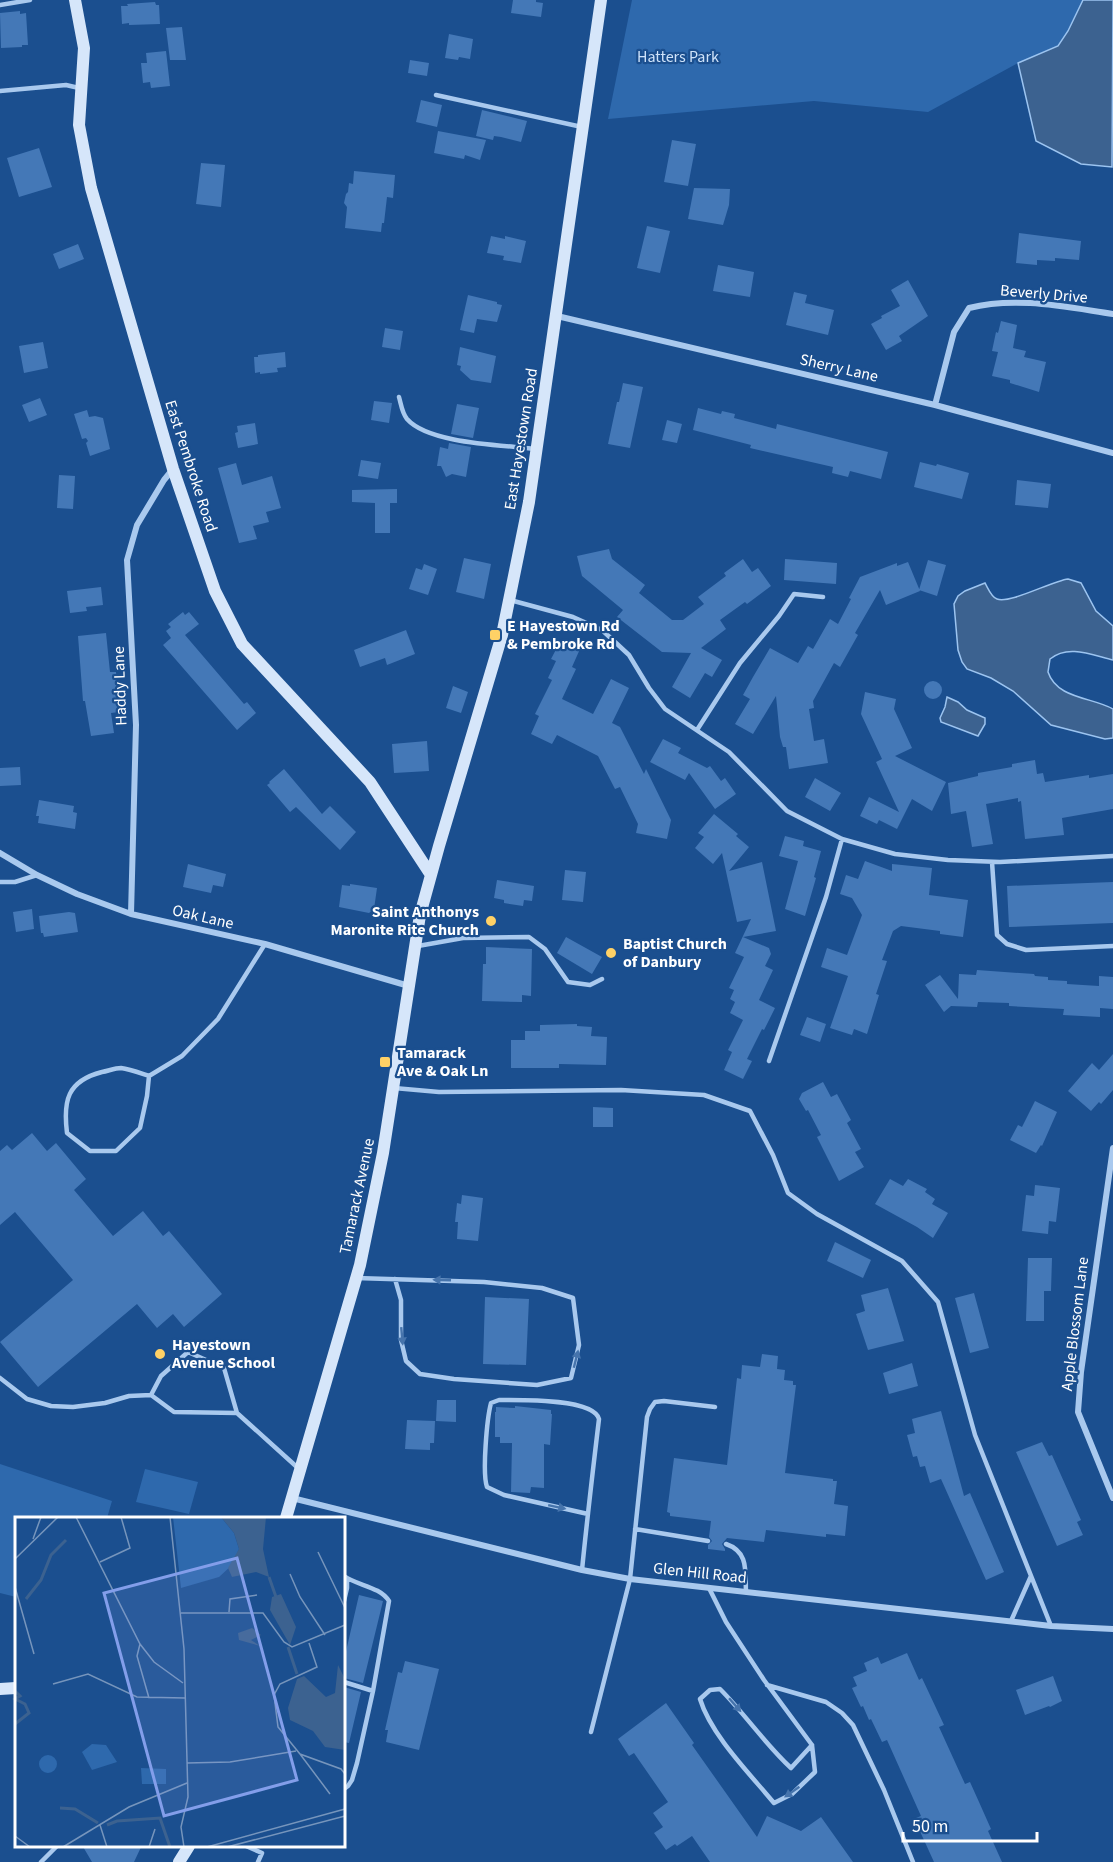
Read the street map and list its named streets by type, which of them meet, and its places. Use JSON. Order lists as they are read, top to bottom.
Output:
{
  "streets": {
    "street": [
      "Beverly Drive",
      "Sherry Lane",
      "East Hayestown Road",
      "East Pembroke Road",
      "Haddy Lane",
      "Oak Lane",
      "Tamarack Avenue",
      "Apple Blossom Lane",
      "Glen Hill Road"
    ]
  },
  "crossings": [
    ["Beverly Drive", "Sherry Lane"],
    ["Sherry Lane", "East Hayestown Road"],
    ["East Hayestown Road", "East Pembroke Road"],
    ["East Hayestown Road", "Tamarack Avenue"],
    ["East Pembroke Road", "Haddy Lane"],
    ["East Pembroke Road", "Tamarack Avenue"],
    ["Haddy Lane", "Oak Lane"],
    ["Oak Lane", "Tamarack Avenue"],
    ["Tamarack Avenue", "Glen Hill Road"]
  ],
  "parks": ["Hatters Park"],
  "places": {
    "transit": ["E Hayestown Rd & Pembroke Rd", "Tamarack Ave & Oak Ln"],
    "other": ["Saint Anthonys Maronite Rite Church", "Baptist Church of Danbury", "Hayestown Avenue School"]
  },
  "scale_bar": "50 m"
}
